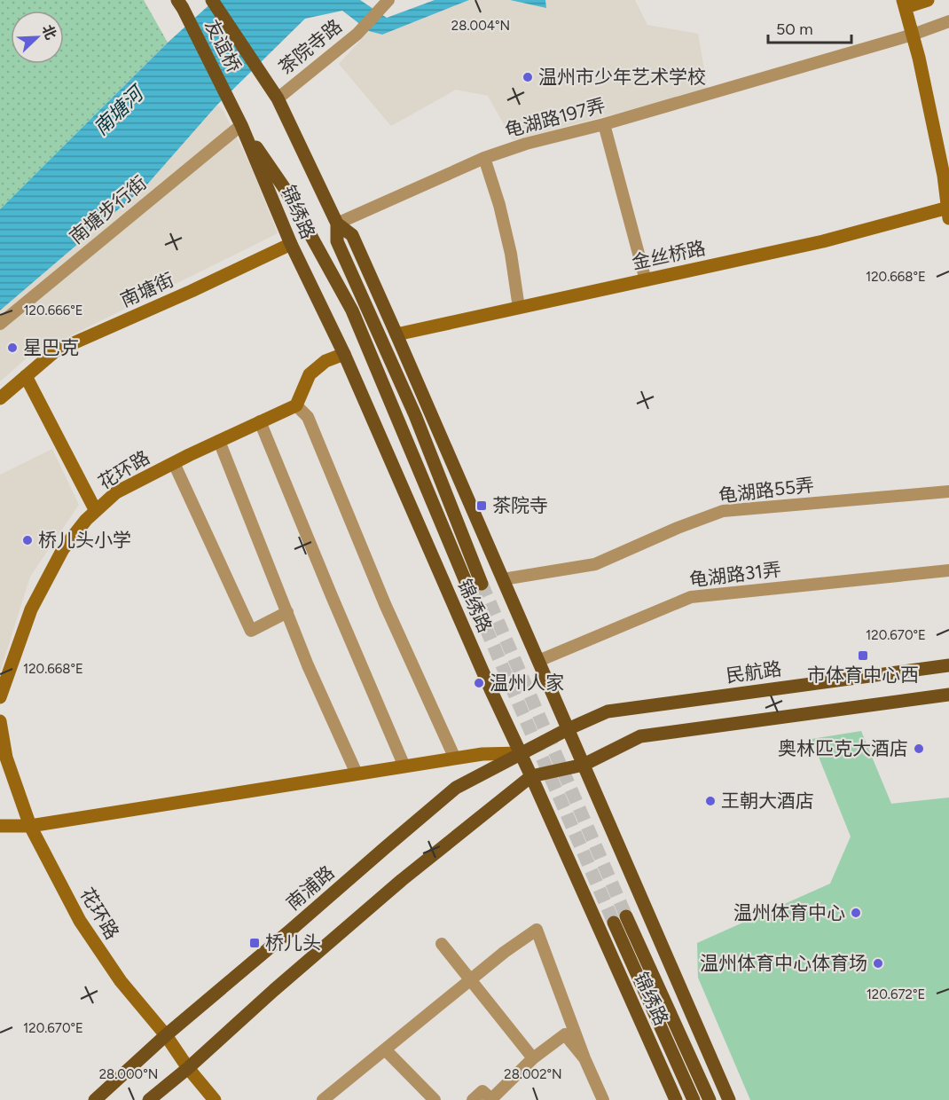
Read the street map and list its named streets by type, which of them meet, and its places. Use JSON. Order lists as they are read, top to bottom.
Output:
{
  "streets": {
    "main road": [
      "友谊桥",
      "锦绣路",
      "民航路",
      "南浦路"
    ],
    "street": [
      "茶院寺路",
      "龟湖路197弄",
      "南塘步行街",
      "金丝桥路",
      "南塘街",
      "花环路",
      "龟湖路55弄",
      "龟湖路31弄"
    ]
  },
  "crossings": [
    ["友谊桥", "锦绣路"],
    ["茶院寺路", "锦绣路"],
    ["龟湖路197弄", "锦绣路"],
    ["南塘步行街", "锦绣路"],
    ["锦绣路", "金丝桥路"],
    ["锦绣路", "南塘街"],
    ["锦绣路", "龟湖路55弄"],
    ["锦绣路", "龟湖路31弄"],
    ["锦绣路", "民航路"],
    ["锦绣路", "南浦路"],
    ["花环路", "南浦路"],
    ["民航路", "南浦路"]
  ],
  "water": ["南塘河"],
  "places": {
    "other": [
      "温州市少年艺术学校",
      "星巴克",
      "桥儿头小学",
      "温州人家",
      "奥林匹克大酒店",
      "王朝大酒店",
      "温州体育中心",
      "温州体育中心体育场"
    ],
    "transit": ["茶院寺", "市体育中心西", "桥儿头"]
  },
  "scale_bar": "50 m",
  "north": "top right",
  "coordinates": [
    "28.004°N",
    "120.668°E",
    "120.666°E",
    "120.670°E",
    "120.672°E",
    "28.000°N",
    "28.002°N"
  ]
}
